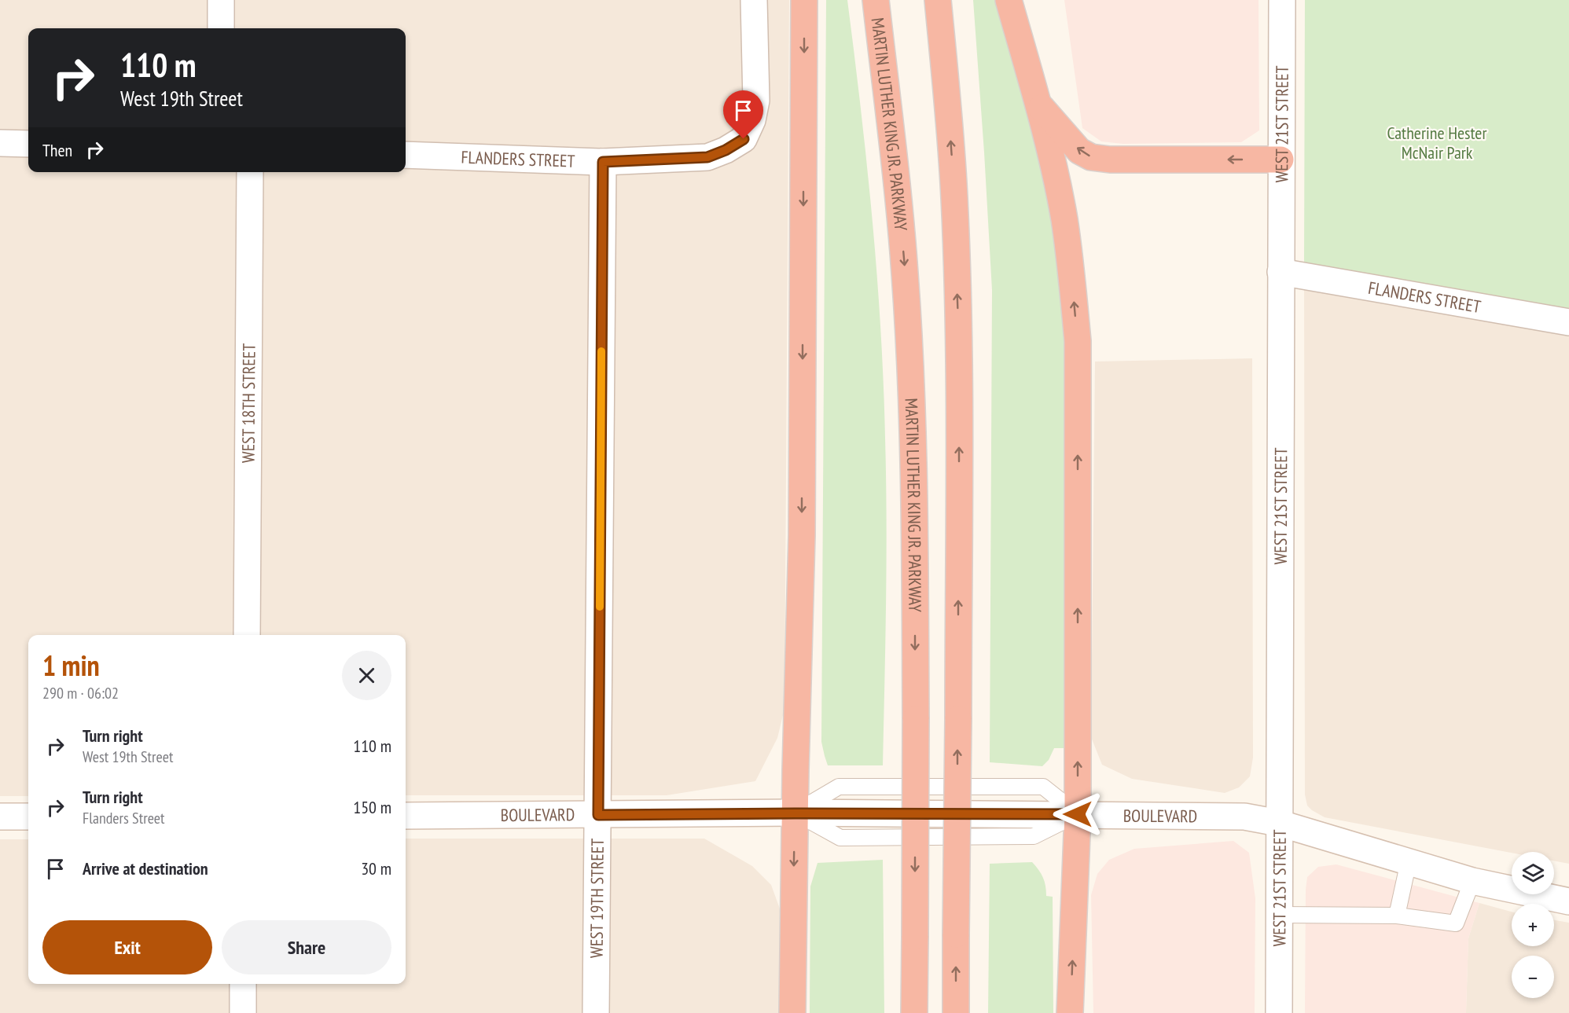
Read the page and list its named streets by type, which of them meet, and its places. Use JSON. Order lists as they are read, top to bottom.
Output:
{
  "streets": {
    "highway": ["MARTIN LUTHER KING JR. PARKWAY"],
    "street": [
      "WEST 21ST STREET",
      "FLANDERS STREET",
      "WEST 18TH STREET",
      "BOULEVARD",
      "WEST 19TH STREET"
    ]
  },
  "crossings": [
    ["WEST 21ST STREET", "FLANDERS STREET"],
    ["WEST 21ST STREET", "BOULEVARD"],
    ["FLANDERS STREET", "WEST 19TH STREET"],
    ["BOULEVARD", "WEST 19TH STREET"]
  ],
  "parks": ["Catherine Hester McNair Park"],
  "page": {
    "turn": ["110 m", "West 19th Street"],
    "then": "Then",
    "heading": ["1 min", "290 m · 06:02"],
    "list": [
      {
        "name": "Turn right",
        "note": "West 19th Street",
        "value": "110 m"
      },
      {
        "name": "Turn right",
        "note": "Flanders Street",
        "value": "150 m"
      },
      {
        "name": "Arrive at destination",
        "value": "30 m"
      }
    ],
    "map_buttons": ["+", "−"],
    "buttons": ["Exit", "Share"]
  }
}
